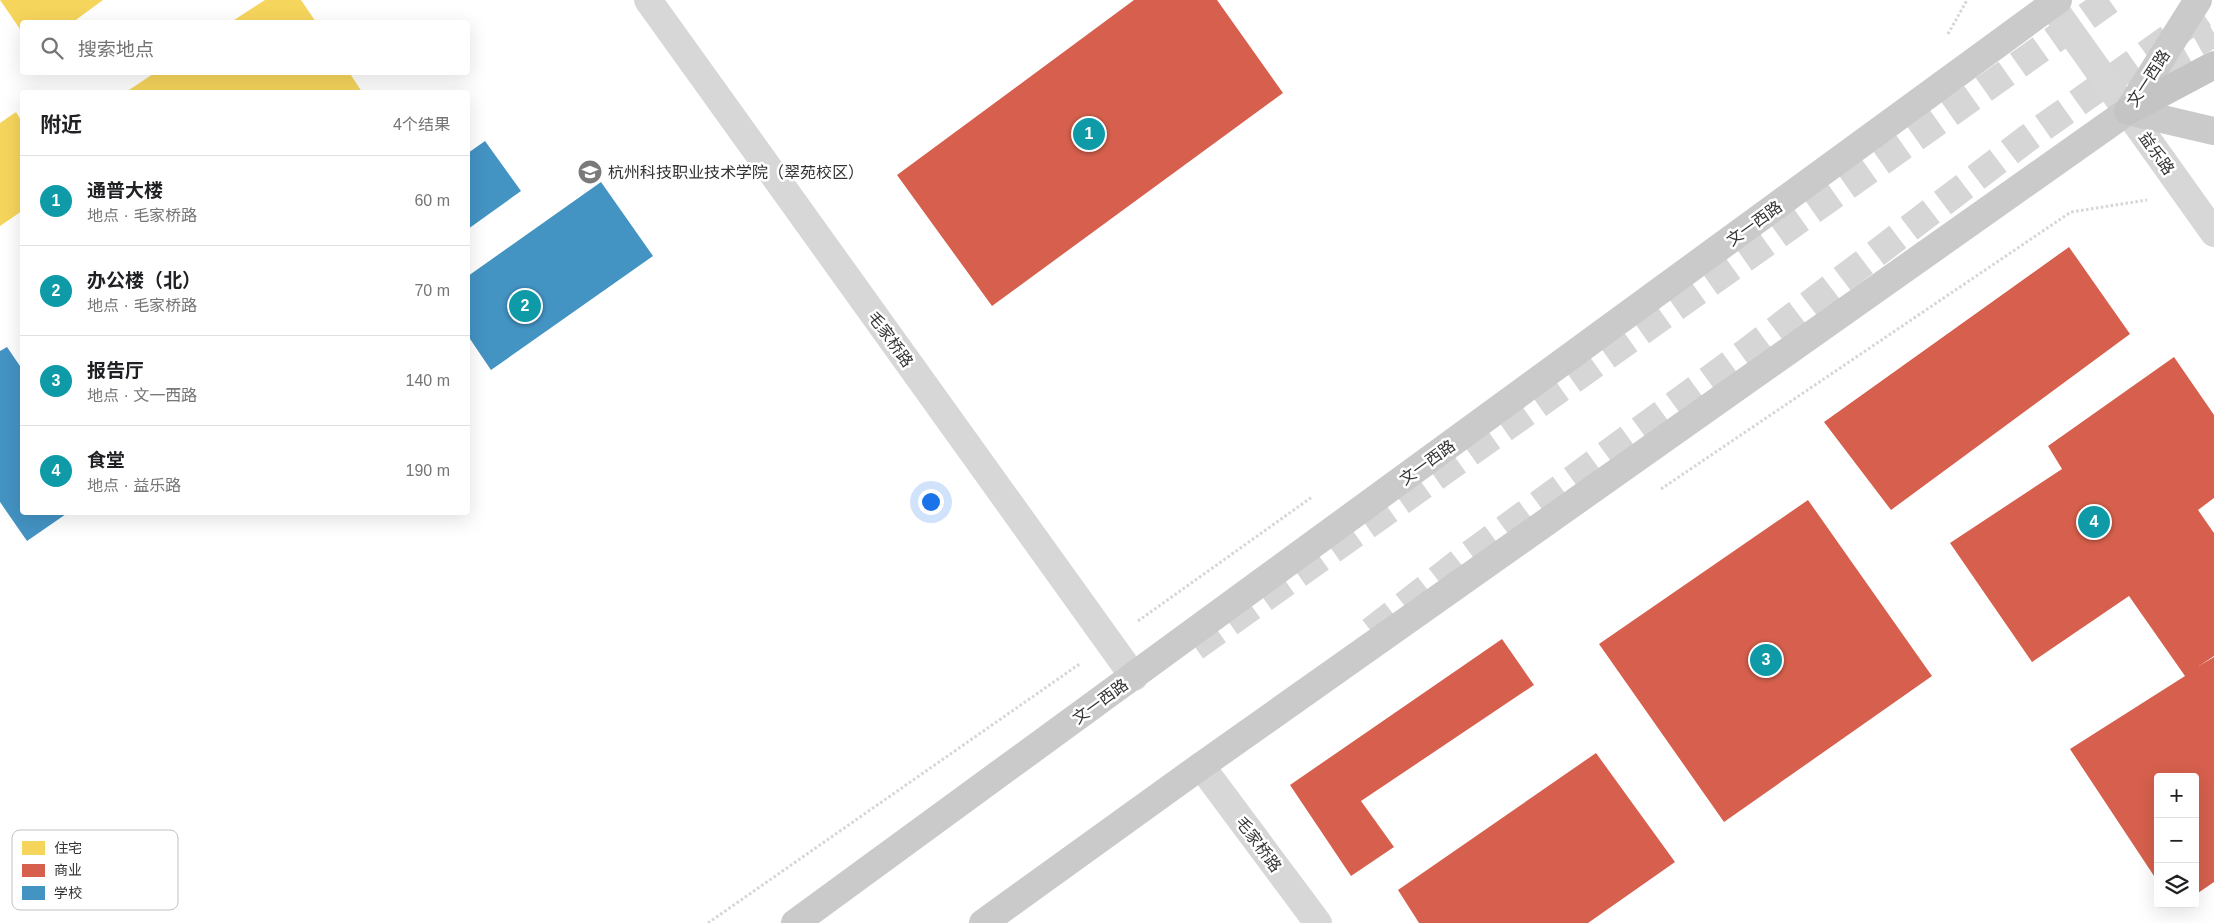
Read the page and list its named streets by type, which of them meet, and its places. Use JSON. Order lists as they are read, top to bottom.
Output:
{
  "streets": {
    "main road": ["文一西路"],
    "street": ["益乐路", "毛家桥路"]
  },
  "crossings": [
    ["文一西路", "益乐路"],
    ["文一西路", "毛家桥路"]
  ],
  "places": {
    "school or university": ["杭州科技职业技术学院（翠苑校区）"]
  },
  "legend": ["住宅", "商业", "学校"],
  "page": {
    "search": "搜索地点",
    "heading": ["附近", "4个结果"],
    "pins": [
      "1",
      "2",
      "4",
      "3"
    ],
    "list": [
      {
        "mark": "1",
        "name": "通普大楼",
        "note": "地点 · 毛家桥路",
        "value": "60 m"
      },
      {
        "mark": "2",
        "name": "办公楼（北）",
        "note": "地点 · 毛家桥路",
        "value": "70 m"
      },
      {
        "mark": "3",
        "name": "报告厅",
        "note": "地点 · 文一西路",
        "value": "140 m"
      },
      {
        "mark": "4",
        "name": "食堂",
        "note": "地点 · 益乐路",
        "value": "190 m"
      }
    ],
    "map_buttons": ["+", "−"]
  }
}
